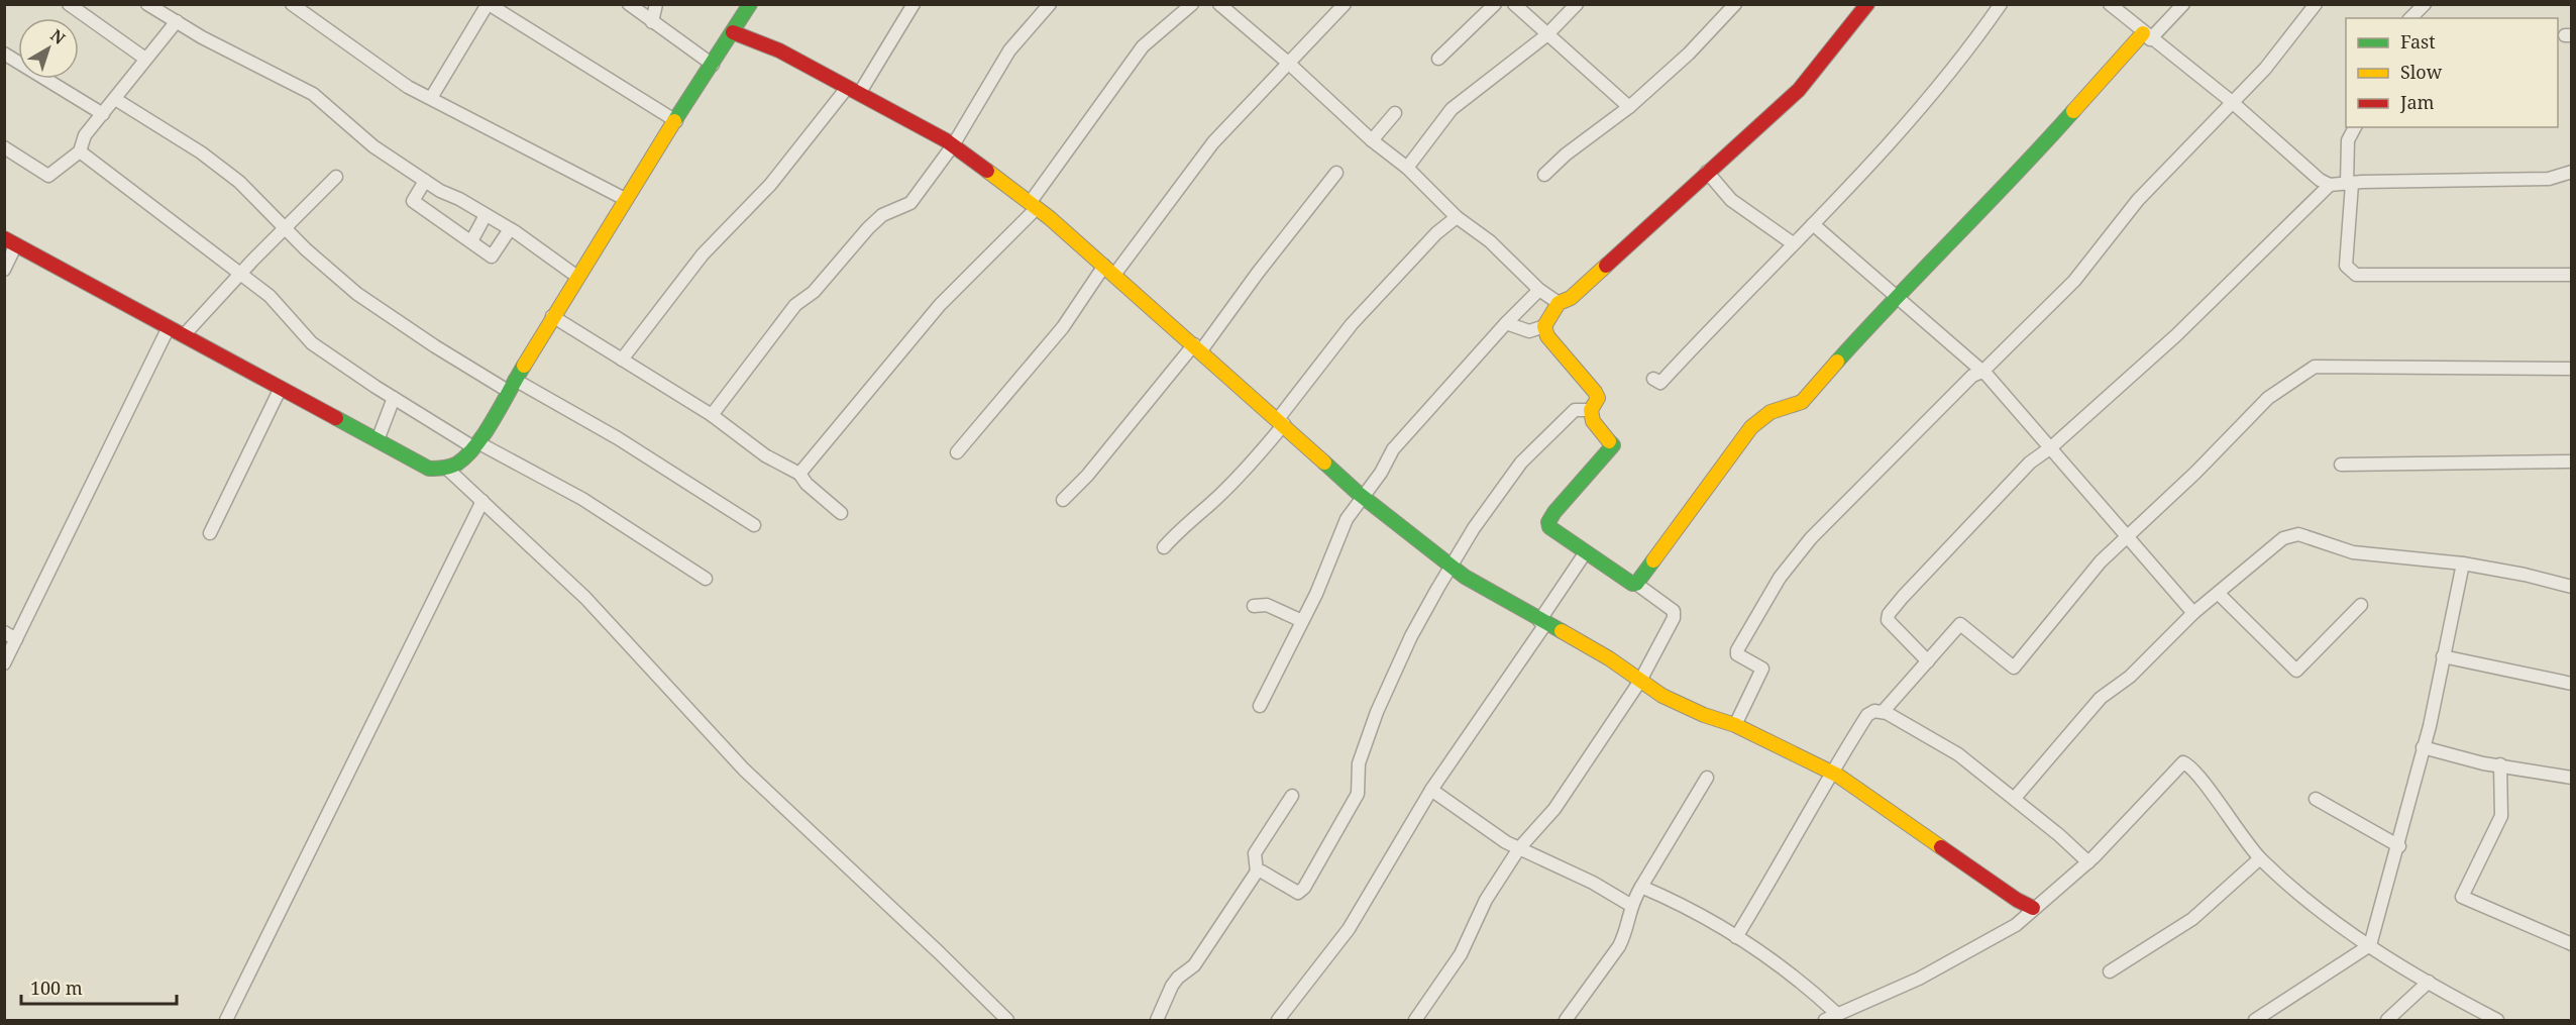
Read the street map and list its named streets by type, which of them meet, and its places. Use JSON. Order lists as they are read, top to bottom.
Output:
{
  "legend": ["Fast", "Slow", "Jam"],
  "scale_bar": "100 m",
  "north": "top right"
}
